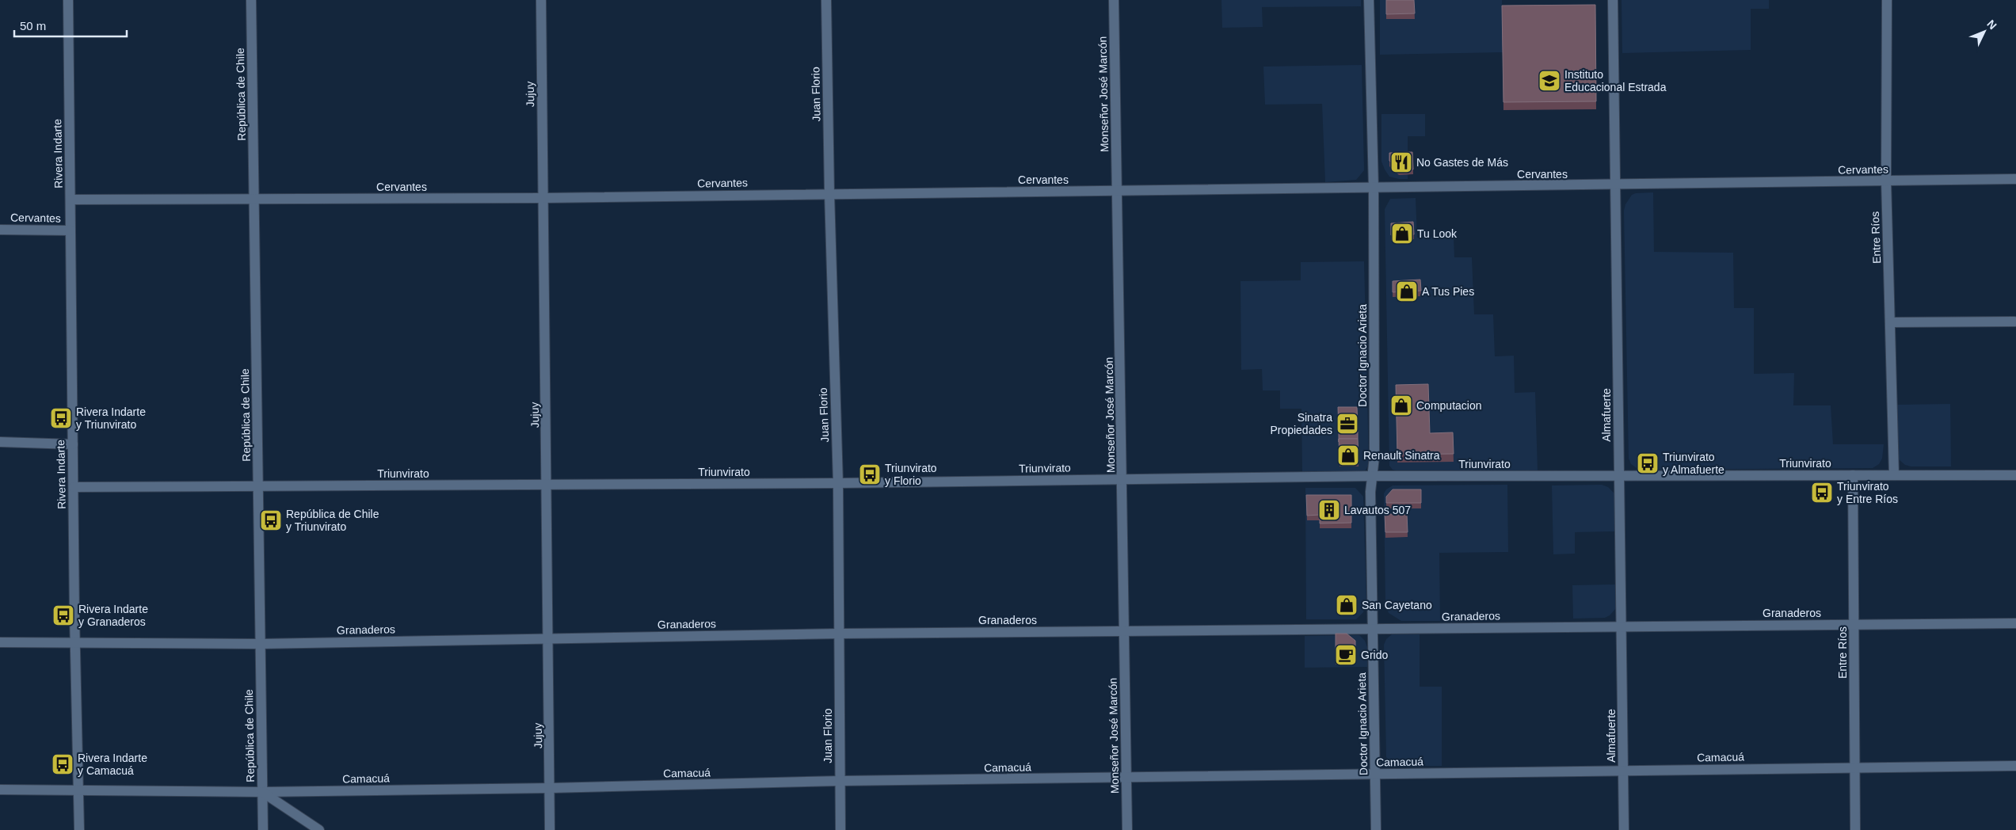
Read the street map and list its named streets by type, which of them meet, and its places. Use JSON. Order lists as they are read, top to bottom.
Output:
{
  "streets": {
    "street": [
      "República de Chile",
      "Jujuy",
      "Juan Florio",
      "Monseñor José Marcón",
      "Rivera Indarte",
      "Cervantes",
      "Entre Ríos",
      "Doctor Ignacio Arieta",
      "Almafuerte",
      "Triunvirato",
      "Granaderos",
      "Camacuá"
    ]
  },
  "crossings": [
    ["República de Chile", "Cervantes"],
    ["República de Chile", "Triunvirato"],
    ["República de Chile", "Granaderos"],
    ["República de Chile", "Camacuá"],
    ["Jujuy", "Cervantes"],
    ["Jujuy", "Triunvirato"],
    ["Jujuy", "Granaderos"],
    ["Jujuy", "Camacuá"],
    ["Juan Florio", "Cervantes"],
    ["Juan Florio", "Triunvirato"],
    ["Juan Florio", "Granaderos"],
    ["Juan Florio", "Camacuá"],
    ["Monseñor José Marcón", "Cervantes"],
    ["Monseñor José Marcón", "Triunvirato"],
    ["Monseñor José Marcón", "Granaderos"],
    ["Monseñor José Marcón", "Camacuá"],
    ["Rivera Indarte", "Cervantes"],
    ["Rivera Indarte", "Triunvirato"],
    ["Rivera Indarte", "Granaderos"],
    ["Rivera Indarte", "Camacuá"],
    ["Cervantes", "Entre Ríos"],
    ["Cervantes", "Doctor Ignacio Arieta"],
    ["Cervantes", "Almafuerte"],
    ["Entre Ríos", "Triunvirato"],
    ["Entre Ríos", "Granaderos"],
    ["Entre Ríos", "Camacuá"],
    ["Doctor Ignacio Arieta", "Triunvirato"],
    ["Doctor Ignacio Arieta", "Granaderos"],
    ["Doctor Ignacio Arieta", "Camacuá"],
    ["Almafuerte", "Triunvirato"],
    ["Almafuerte", "Granaderos"],
    ["Almafuerte", "Camacuá"]
  ],
  "places": {
    "school or university": ["Instituto Educacional Estrada"],
    "restaurant": ["No Gastes de Más"],
    "shop": [
      "Tu Look",
      "A Tus Pies",
      "Computacion",
      "Renault Sinatra",
      "San Cayetano"
    ],
    "bus stop": [
      "Rivera Indarte y Triunvirato",
      "Triunvirato y Almafuerte",
      "Triunvirato y Florio",
      "Triunvirato y Entre Ríos",
      "República de Chile y Triunvirato",
      "Rivera Indarte y Granaderos",
      "Rivera Indarte y Camacuá"
    ],
    "office": ["Sinatra Propiedades"],
    "building": ["Lavautos 507"],
    "cafe": ["Grido"]
  },
  "scale_bar": "50 m",
  "north": "top right"
}
